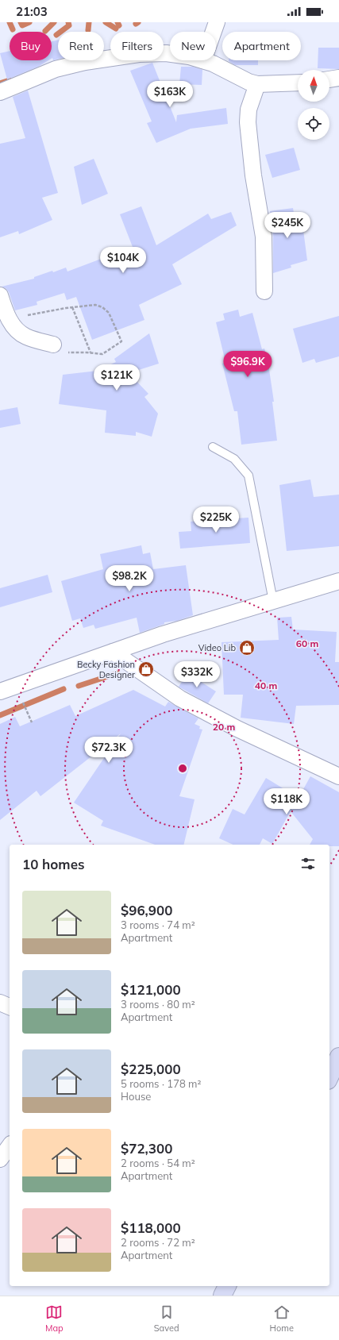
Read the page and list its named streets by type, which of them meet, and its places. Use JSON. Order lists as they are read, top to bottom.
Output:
{
  "places": {
    "shop": ["Video Lib", "Becky Fashion Designer"]
  },
  "north": "top",
  "page": {
    "status": "21:03",
    "chip": [
      "Buy",
      "Rent",
      "Filters",
      "New",
      "Apartment"
    ],
    "price": [
      "$163K",
      "$245K",
      "$104K",
      "$96.9K",
      "$121K",
      "$225K",
      "$98.2K",
      "$332K",
      "$72.3K",
      "$118K"
    ],
    "heading": "10 homes",
    "list": [
      {
        "name": "$96,900",
        "note": "3 rooms · 74 m² · Apartment"
      },
      {
        "name": "$121,000",
        "note": "3 rooms · 80 m² · Apartment"
      },
      {
        "name": "$225,000",
        "note": "5 rooms · 178 m² · House"
      },
      {
        "name": "$72,300",
        "note": "2 rooms · 54 m² · Apartment"
      },
      {
        "name": "$118,000",
        "note": "2 rooms · 72 m² · Apartment"
      }
    ],
    "tabs": ["Map", "Saved", "Home"]
  },
  "rings": ["60 m", "40 m", "20 m"]
}
